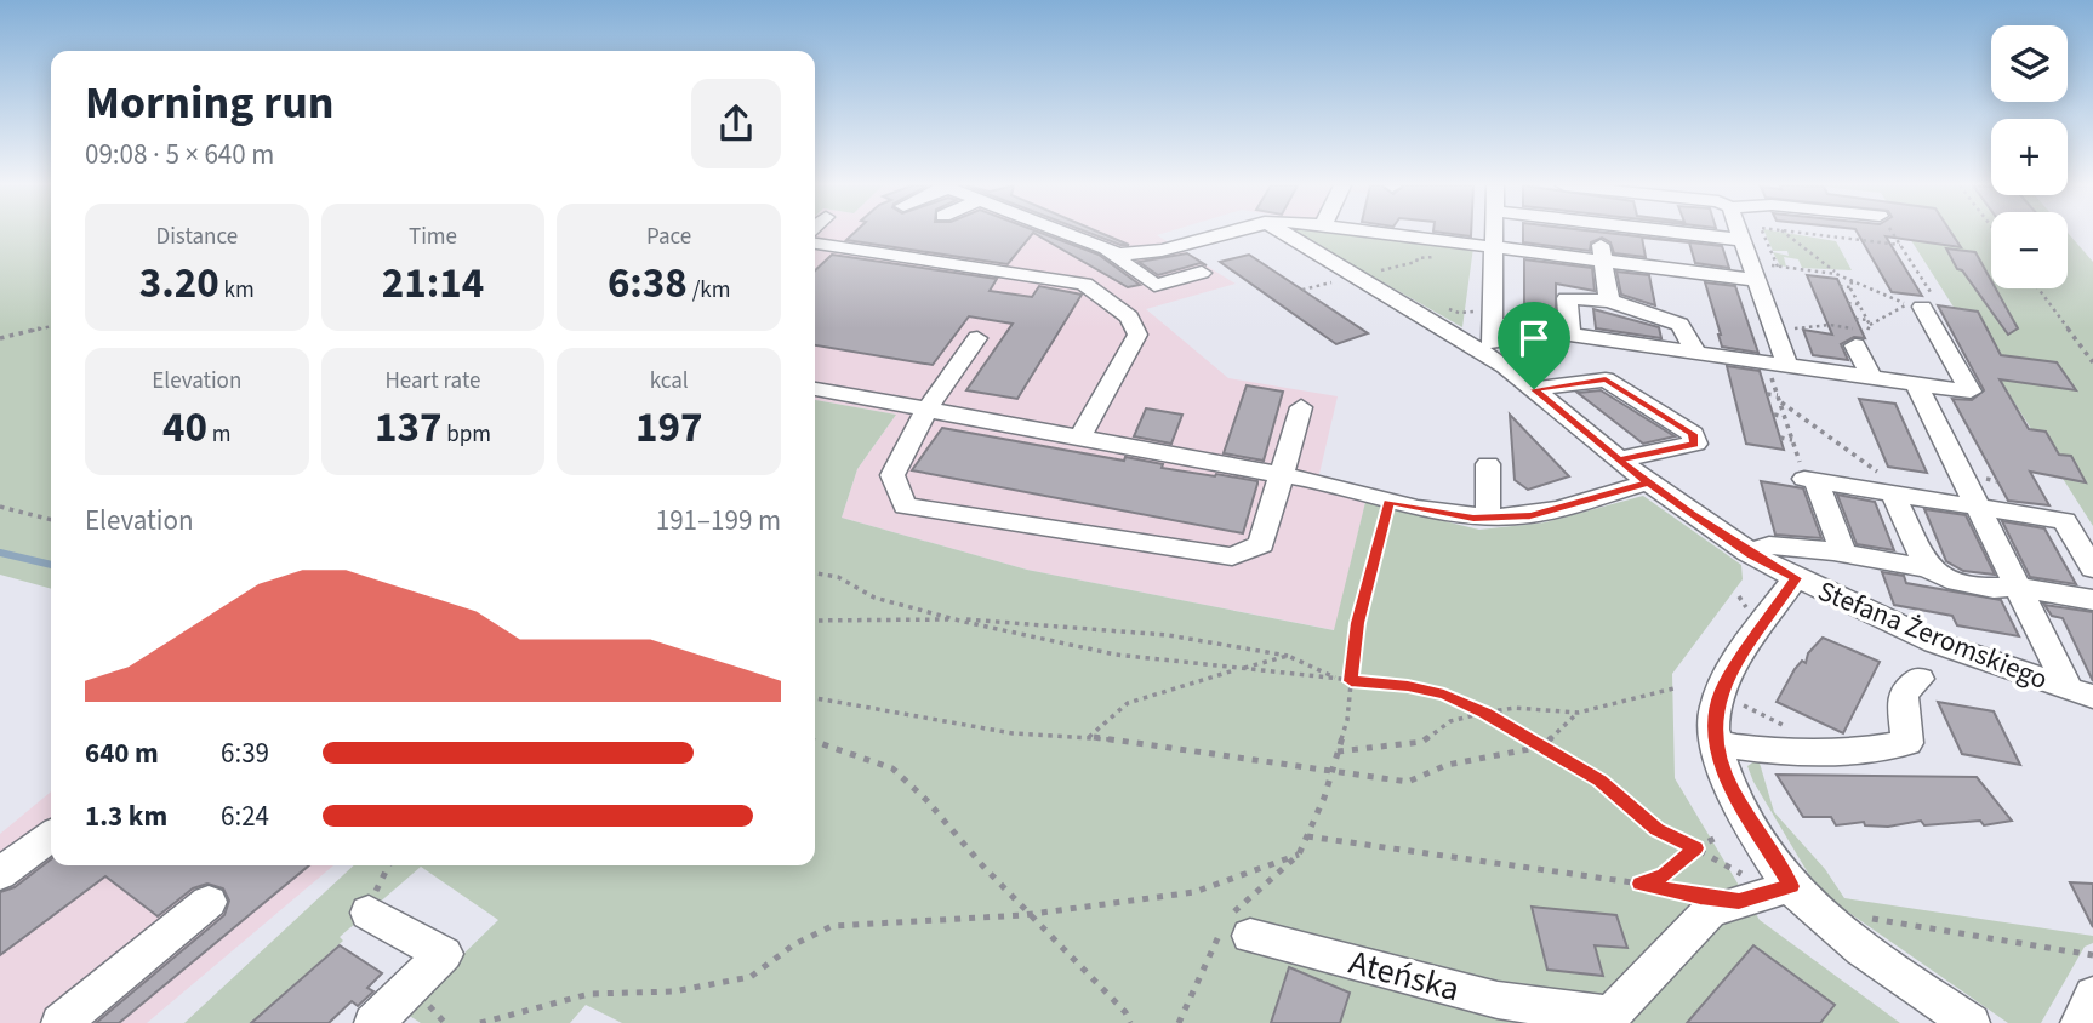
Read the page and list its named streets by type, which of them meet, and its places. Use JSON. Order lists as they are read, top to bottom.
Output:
{
  "streets": {
    "street": ["Stefana Żeromskiego", "Ateńska"]
  },
  "page": {
    "map_buttons": ["+", "−"],
    "heading": ["Morning run", "09:08 · 5 × 640 m"],
    "stats": [
      ["Distance", "3.20 km"],
      ["Time", "21:14"],
      ["Pace", "6:38 /km"],
      ["Elevation", "40 m"],
      ["Heart rate", "137 bpm"],
      ["kcal", "197"]
    ],
    "chart": ["Elevation", "191–199 m"],
    "list": [
      {
        "name": "640 m",
        "note": "6:39"
      },
      {
        "name": "1.3 km",
        "note": "6:24"
      }
    ]
  }
}
